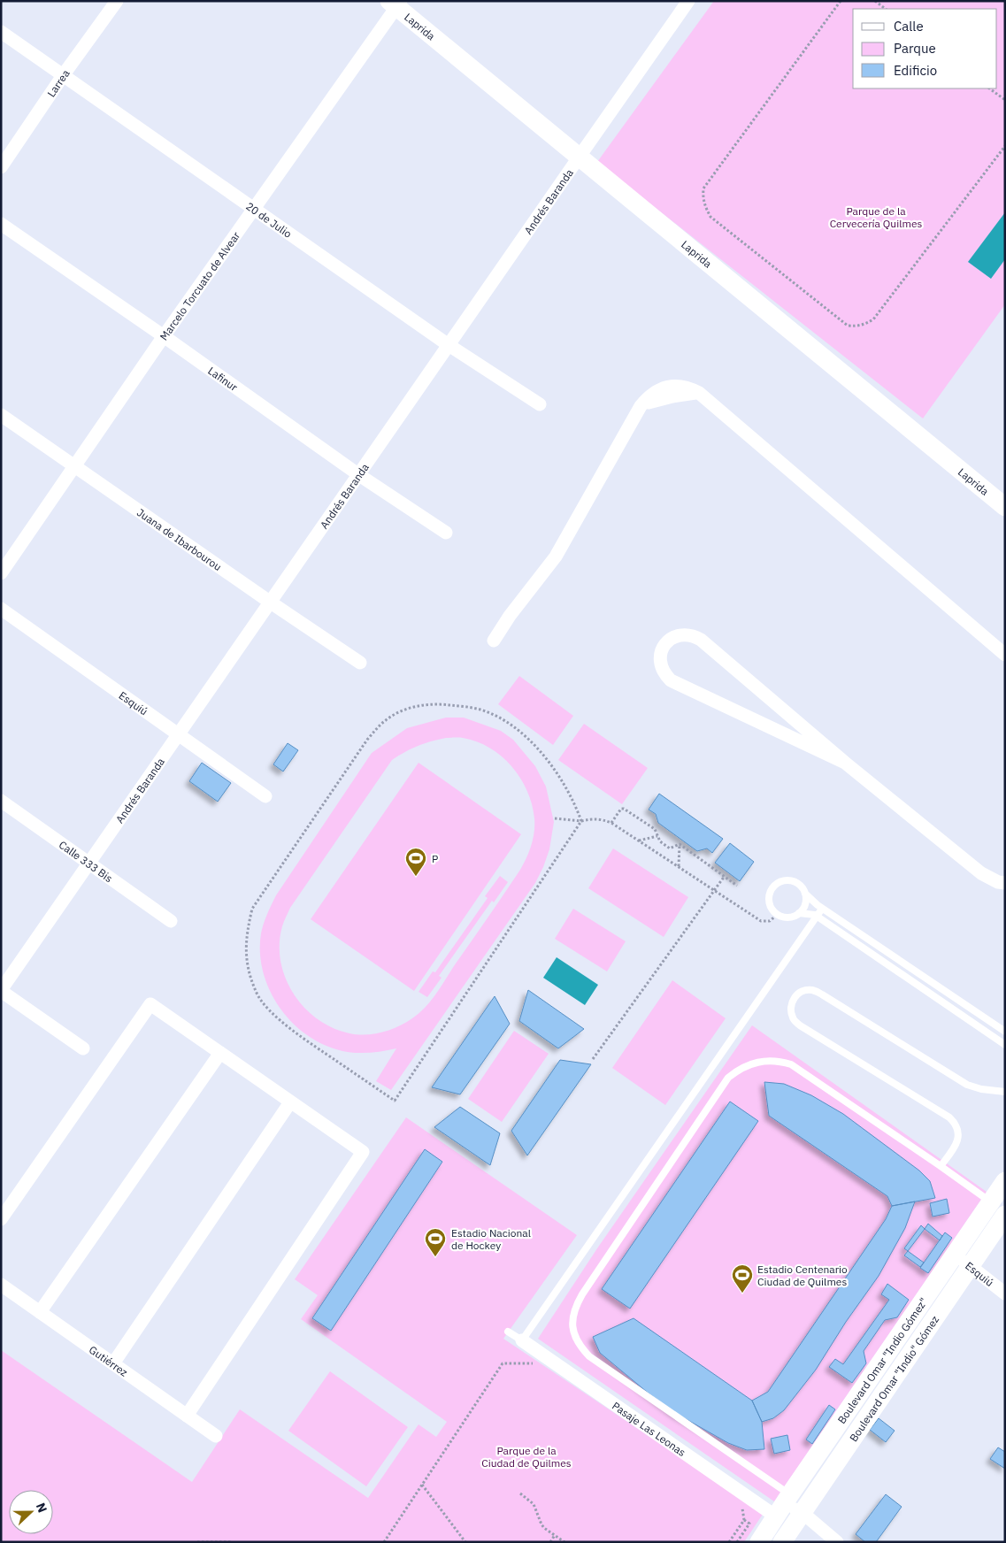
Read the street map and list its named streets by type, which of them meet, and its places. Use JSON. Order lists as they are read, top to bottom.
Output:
{
  "streets": {
    "main road": ["Laprida", "Boulevard Omar \"Indio Gómez\"", "Boulevard Omar \"Indio\" Gómez"],
    "street": [
      "Larrea",
      "Andrés Baranda",
      "20 de Julio",
      "Marcelo Torcuato de Alvear",
      "Lafinur",
      "Juana de Ibarbourou",
      "Esquiú",
      "Calle 333 Bis",
      "Gutiérrez",
      "Pasaje Las Leonas"
    ]
  },
  "crossings": [
    ["Laprida", "Andrés Baranda"],
    ["Laprida", "Marcelo Torcuato de Alvear"],
    ["Larrea", "20 de Julio"],
    ["Andrés Baranda", "20 de Julio"],
    ["Andrés Baranda", "Lafinur"],
    ["Andrés Baranda", "Juana de Ibarbourou"],
    ["Andrés Baranda", "Esquiú"],
    ["Andrés Baranda", "Calle 333 Bis"],
    ["20 de Julio", "Marcelo Torcuato de Alvear"],
    ["Marcelo Torcuato de Alvear", "Lafinur"],
    ["Marcelo Torcuato de Alvear", "Juana de Ibarbourou"],
    ["Esquiú", "Boulevard Omar \"Indio Gómez\""],
    ["Esquiú", "Boulevard Omar \"Indio\" Gómez"],
    ["Boulevard Omar \"Indio Gómez\"", "Boulevard Omar \"Indio\" Gómez"],
    ["Boulevard Omar \"Indio Gómez\"", "Pasaje Las Leonas"],
    ["Boulevard Omar \"Indio\" Gómez", "Pasaje Las Leonas"]
  ],
  "parks": ["Parque de la Cervecería Quilmes", "Parque de la Ciudad de Quilmes"],
  "places": {
    "sports": ["P", "Estadio Nacional de Hockey", "Estadio Centenario Ciudad de Quilmes"]
  },
  "legend": ["Calle", "Parque", "Edificio"],
  "north": "right"
}
